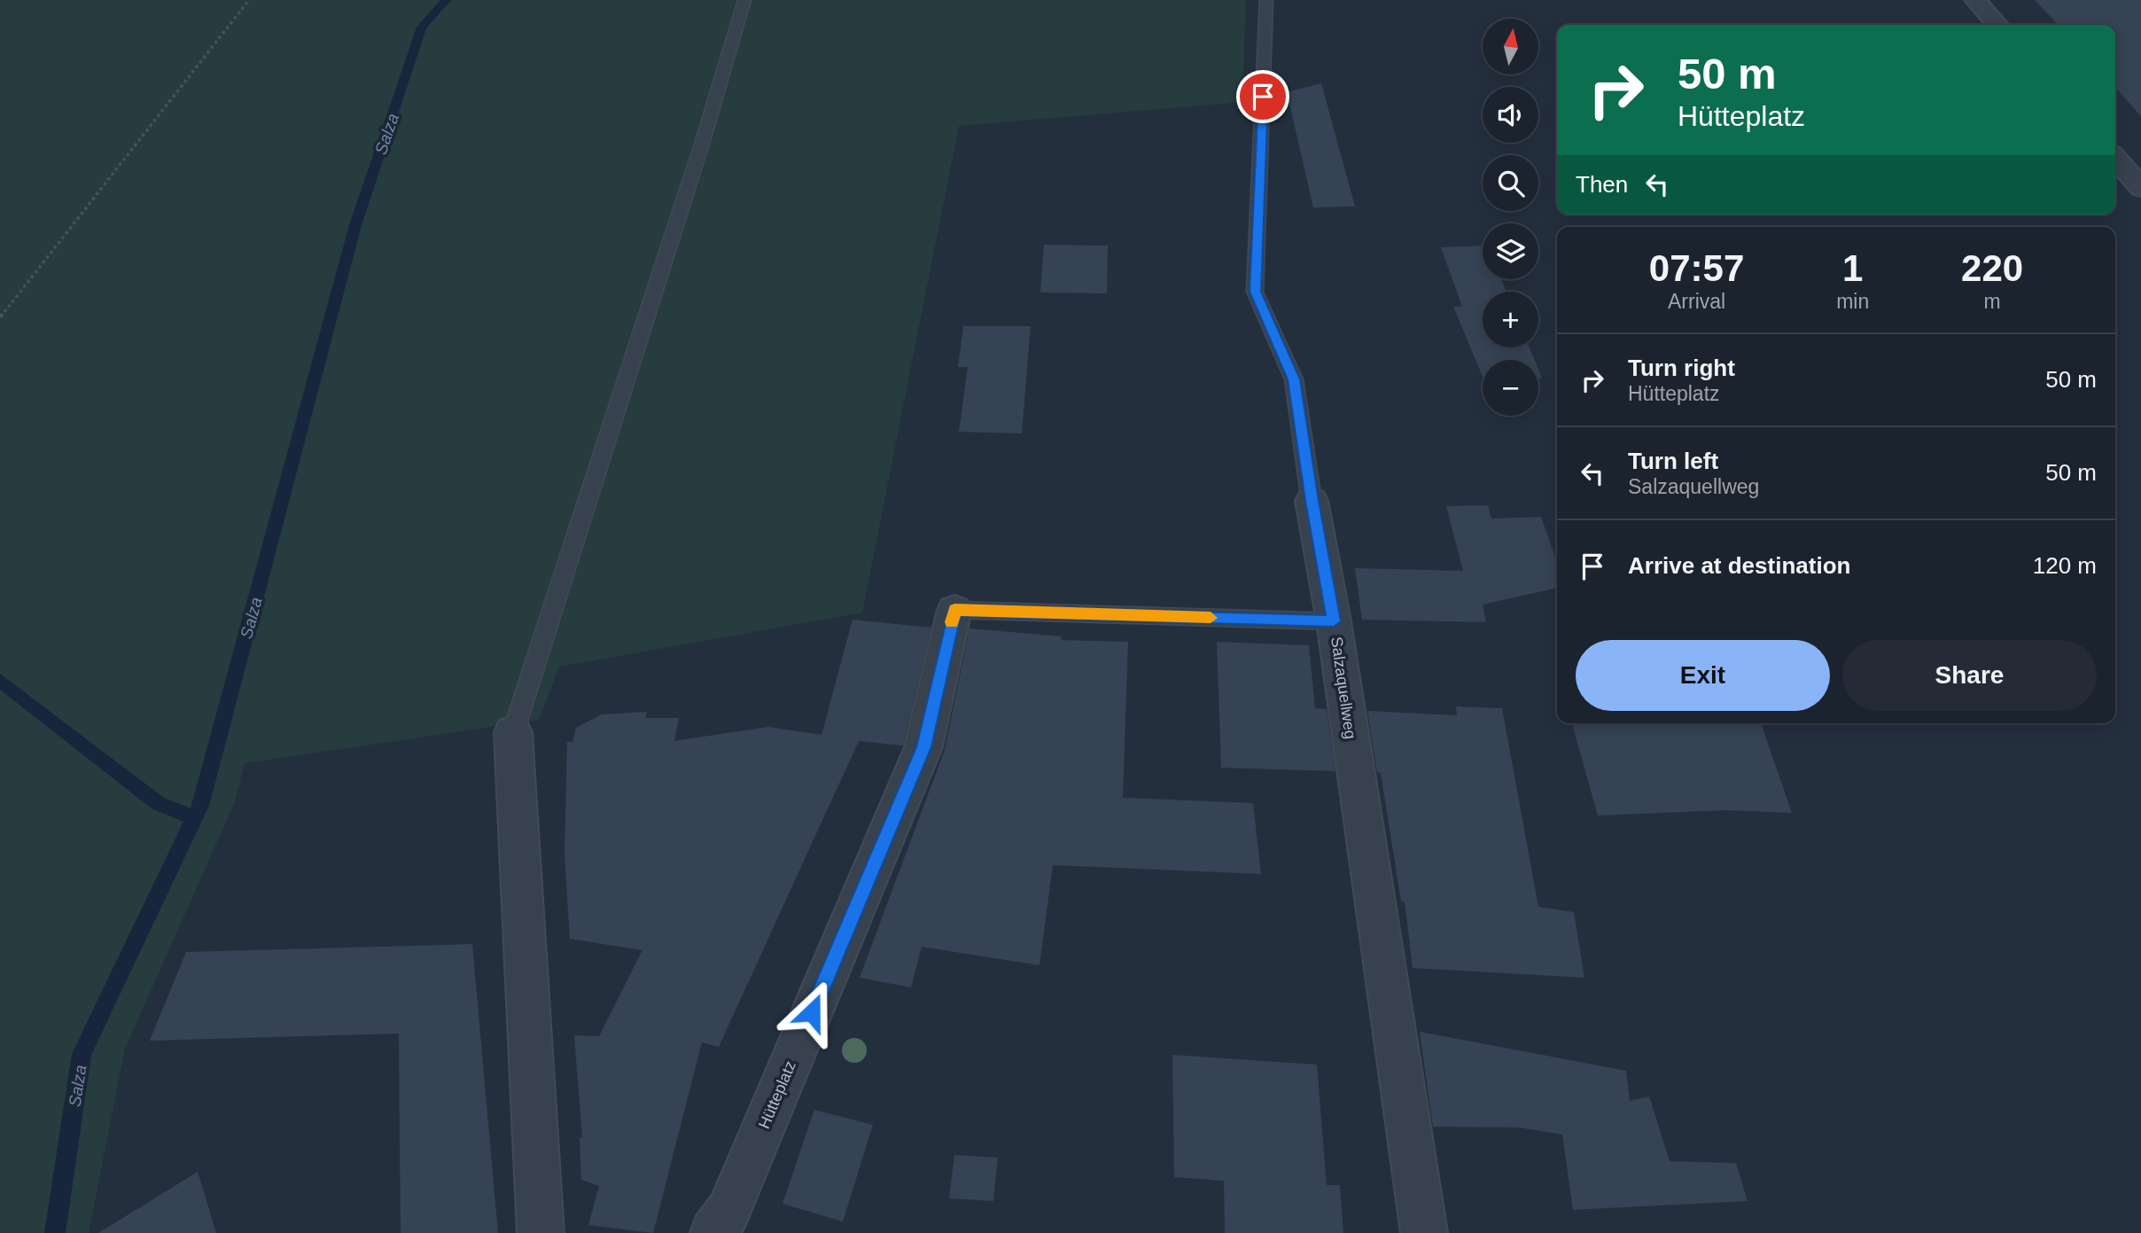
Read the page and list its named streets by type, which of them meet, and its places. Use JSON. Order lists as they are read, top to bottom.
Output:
{
  "streets": {
    "street": ["Salzaquellweg", "Hütteplatz"]
  },
  "crossings": [
    ["Salzaquellweg", "Hütteplatz"]
  ],
  "water": ["Salza"],
  "north": "top",
  "page": {
    "map_buttons": ["+", "−"],
    "turn": ["50 m", "Hütteplatz"],
    "then": "Then",
    "eta": [
      "07:57",
      "Arrival",
      "1",
      "min",
      "220",
      "m"
    ],
    "list": [
      {
        "name": "Turn right",
        "note": "Hütteplatz",
        "value": "50 m"
      },
      {
        "name": "Turn left",
        "note": "Salzaquellweg",
        "value": "50 m"
      },
      {
        "name": "Arrive at destination",
        "value": "120 m"
      }
    ],
    "buttons": ["Exit", "Share"]
  }
}
